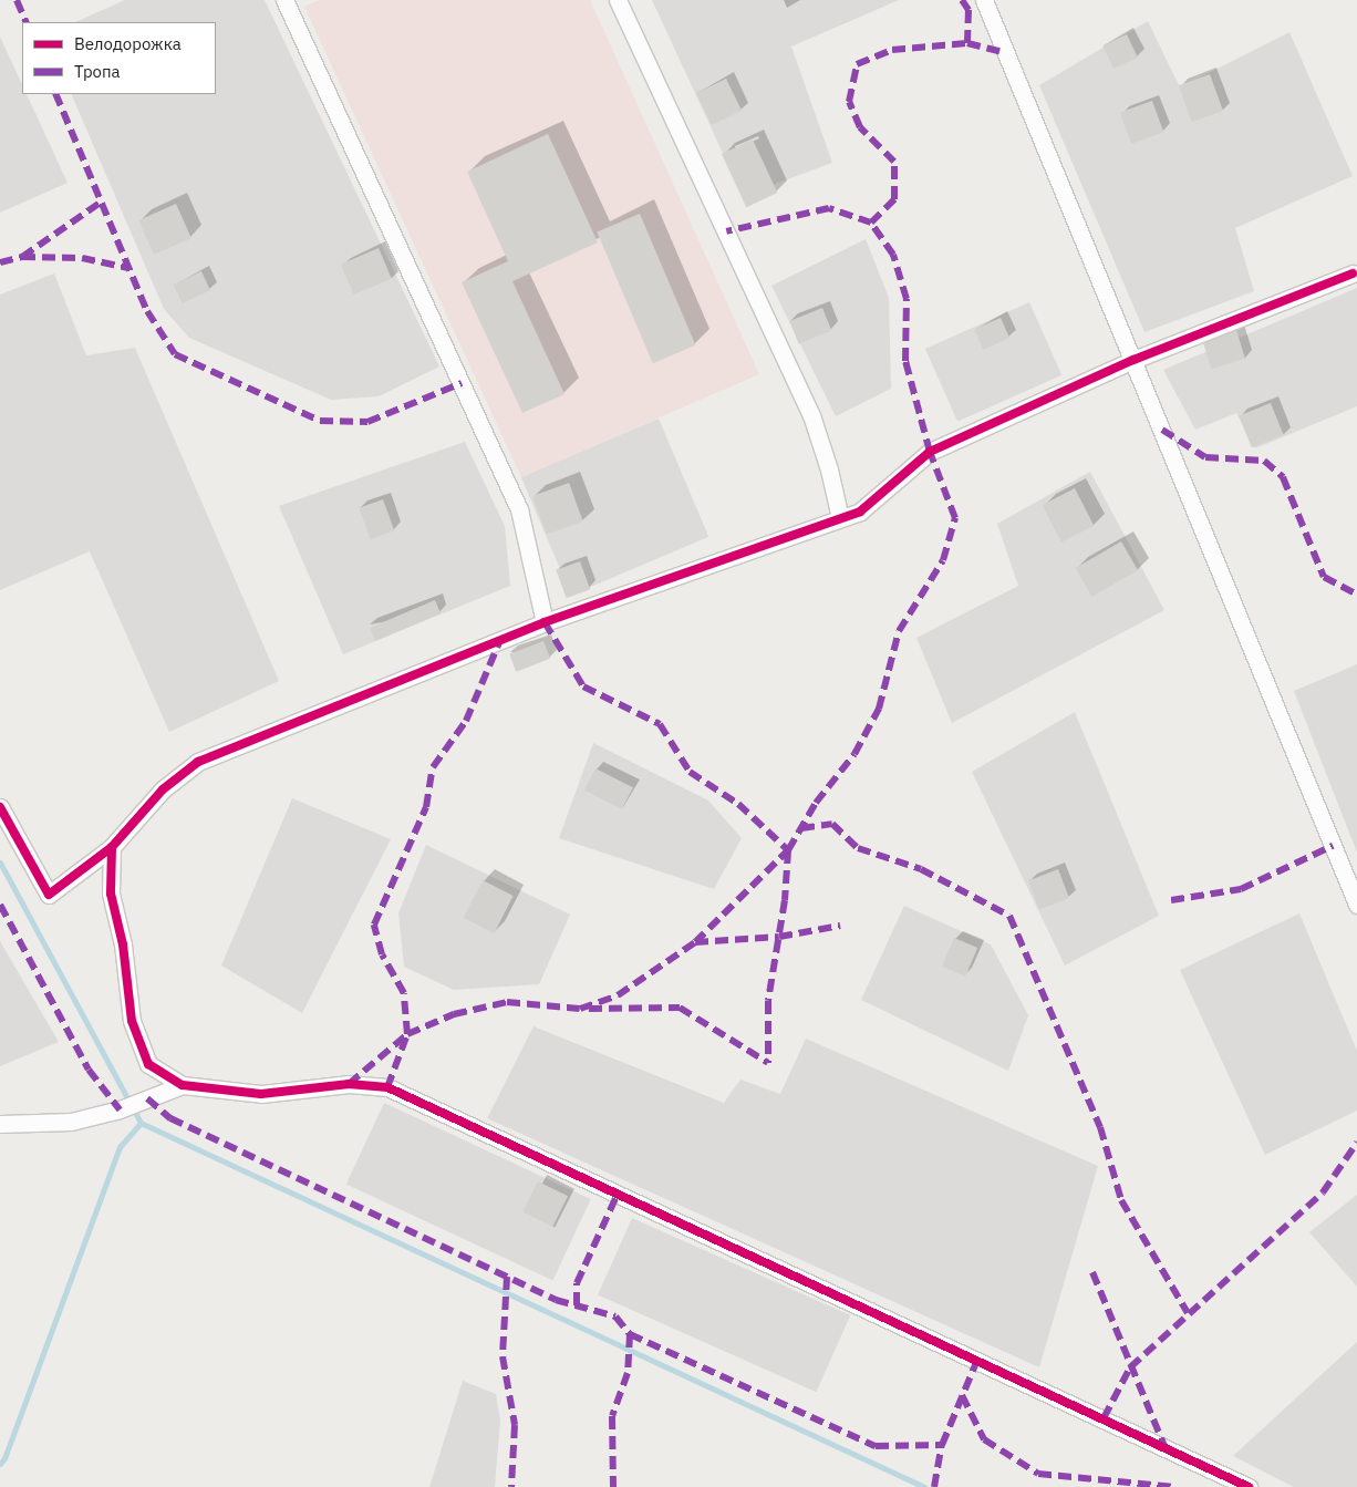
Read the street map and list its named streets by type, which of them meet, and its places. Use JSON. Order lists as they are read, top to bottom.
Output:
{
  "legend": ["Велодорожка", "Тропа"]
}
